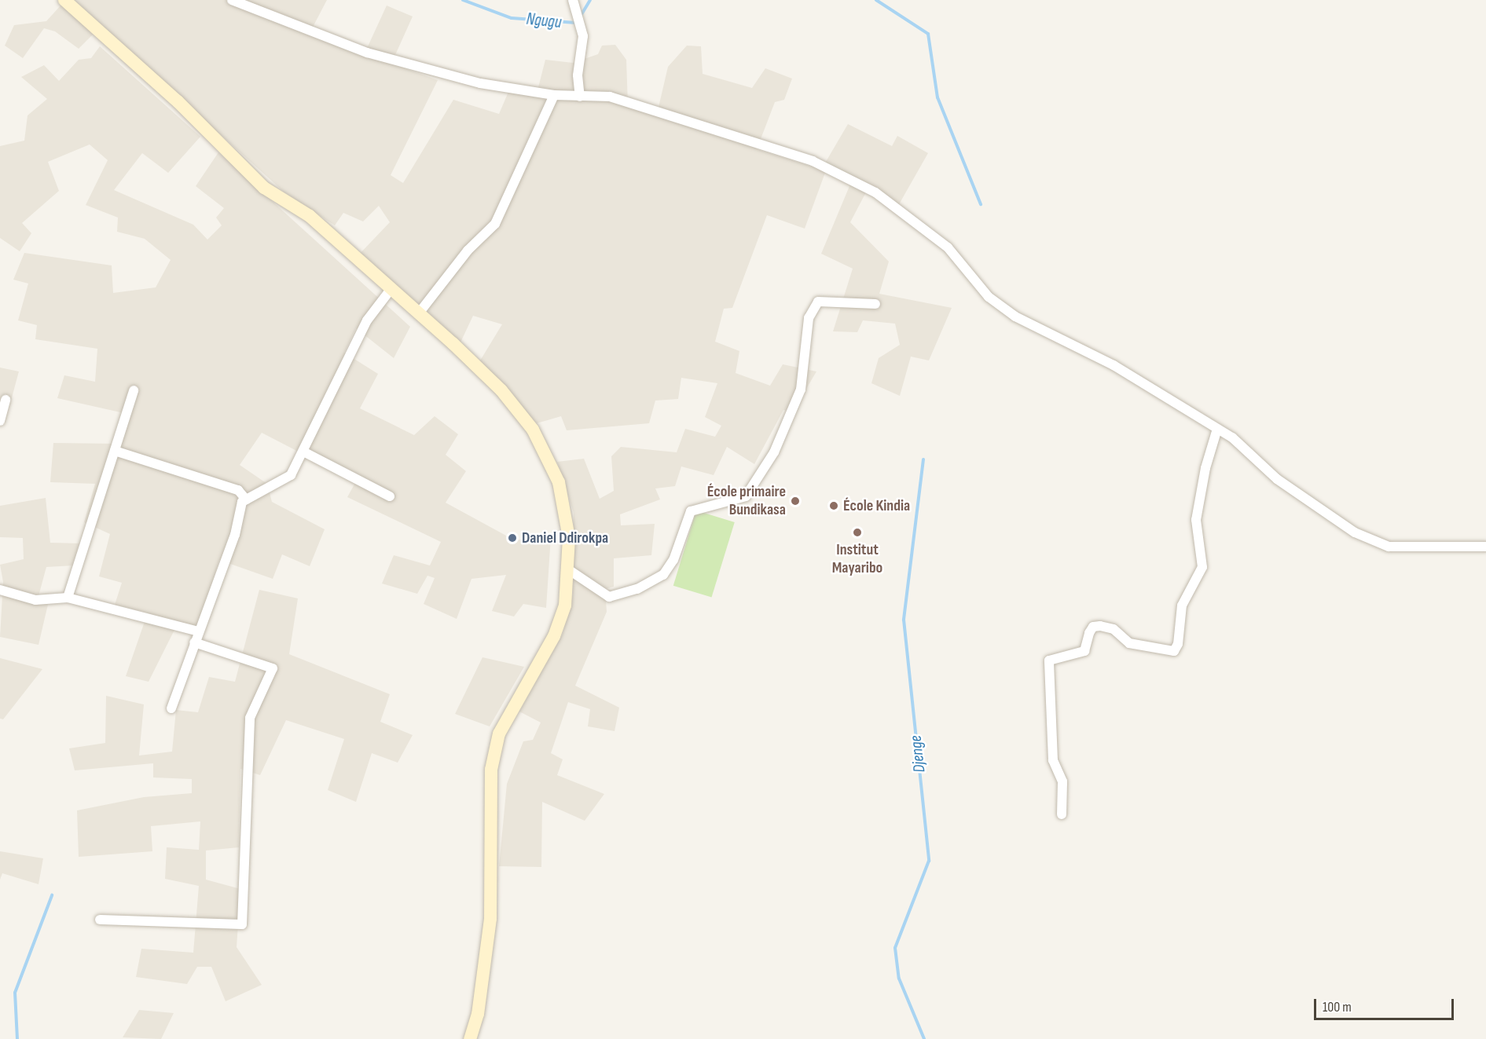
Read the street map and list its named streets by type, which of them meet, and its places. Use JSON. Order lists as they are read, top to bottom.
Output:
{
  "water": ["Ngugu", "Djenge"],
  "places": [
    "École primaire Bundikasa",
    "École Kindia",
    "Institut Mayaribo",
    "Daniel Ddirokpa"
  ],
  "scale_bar": "100 m"
}
